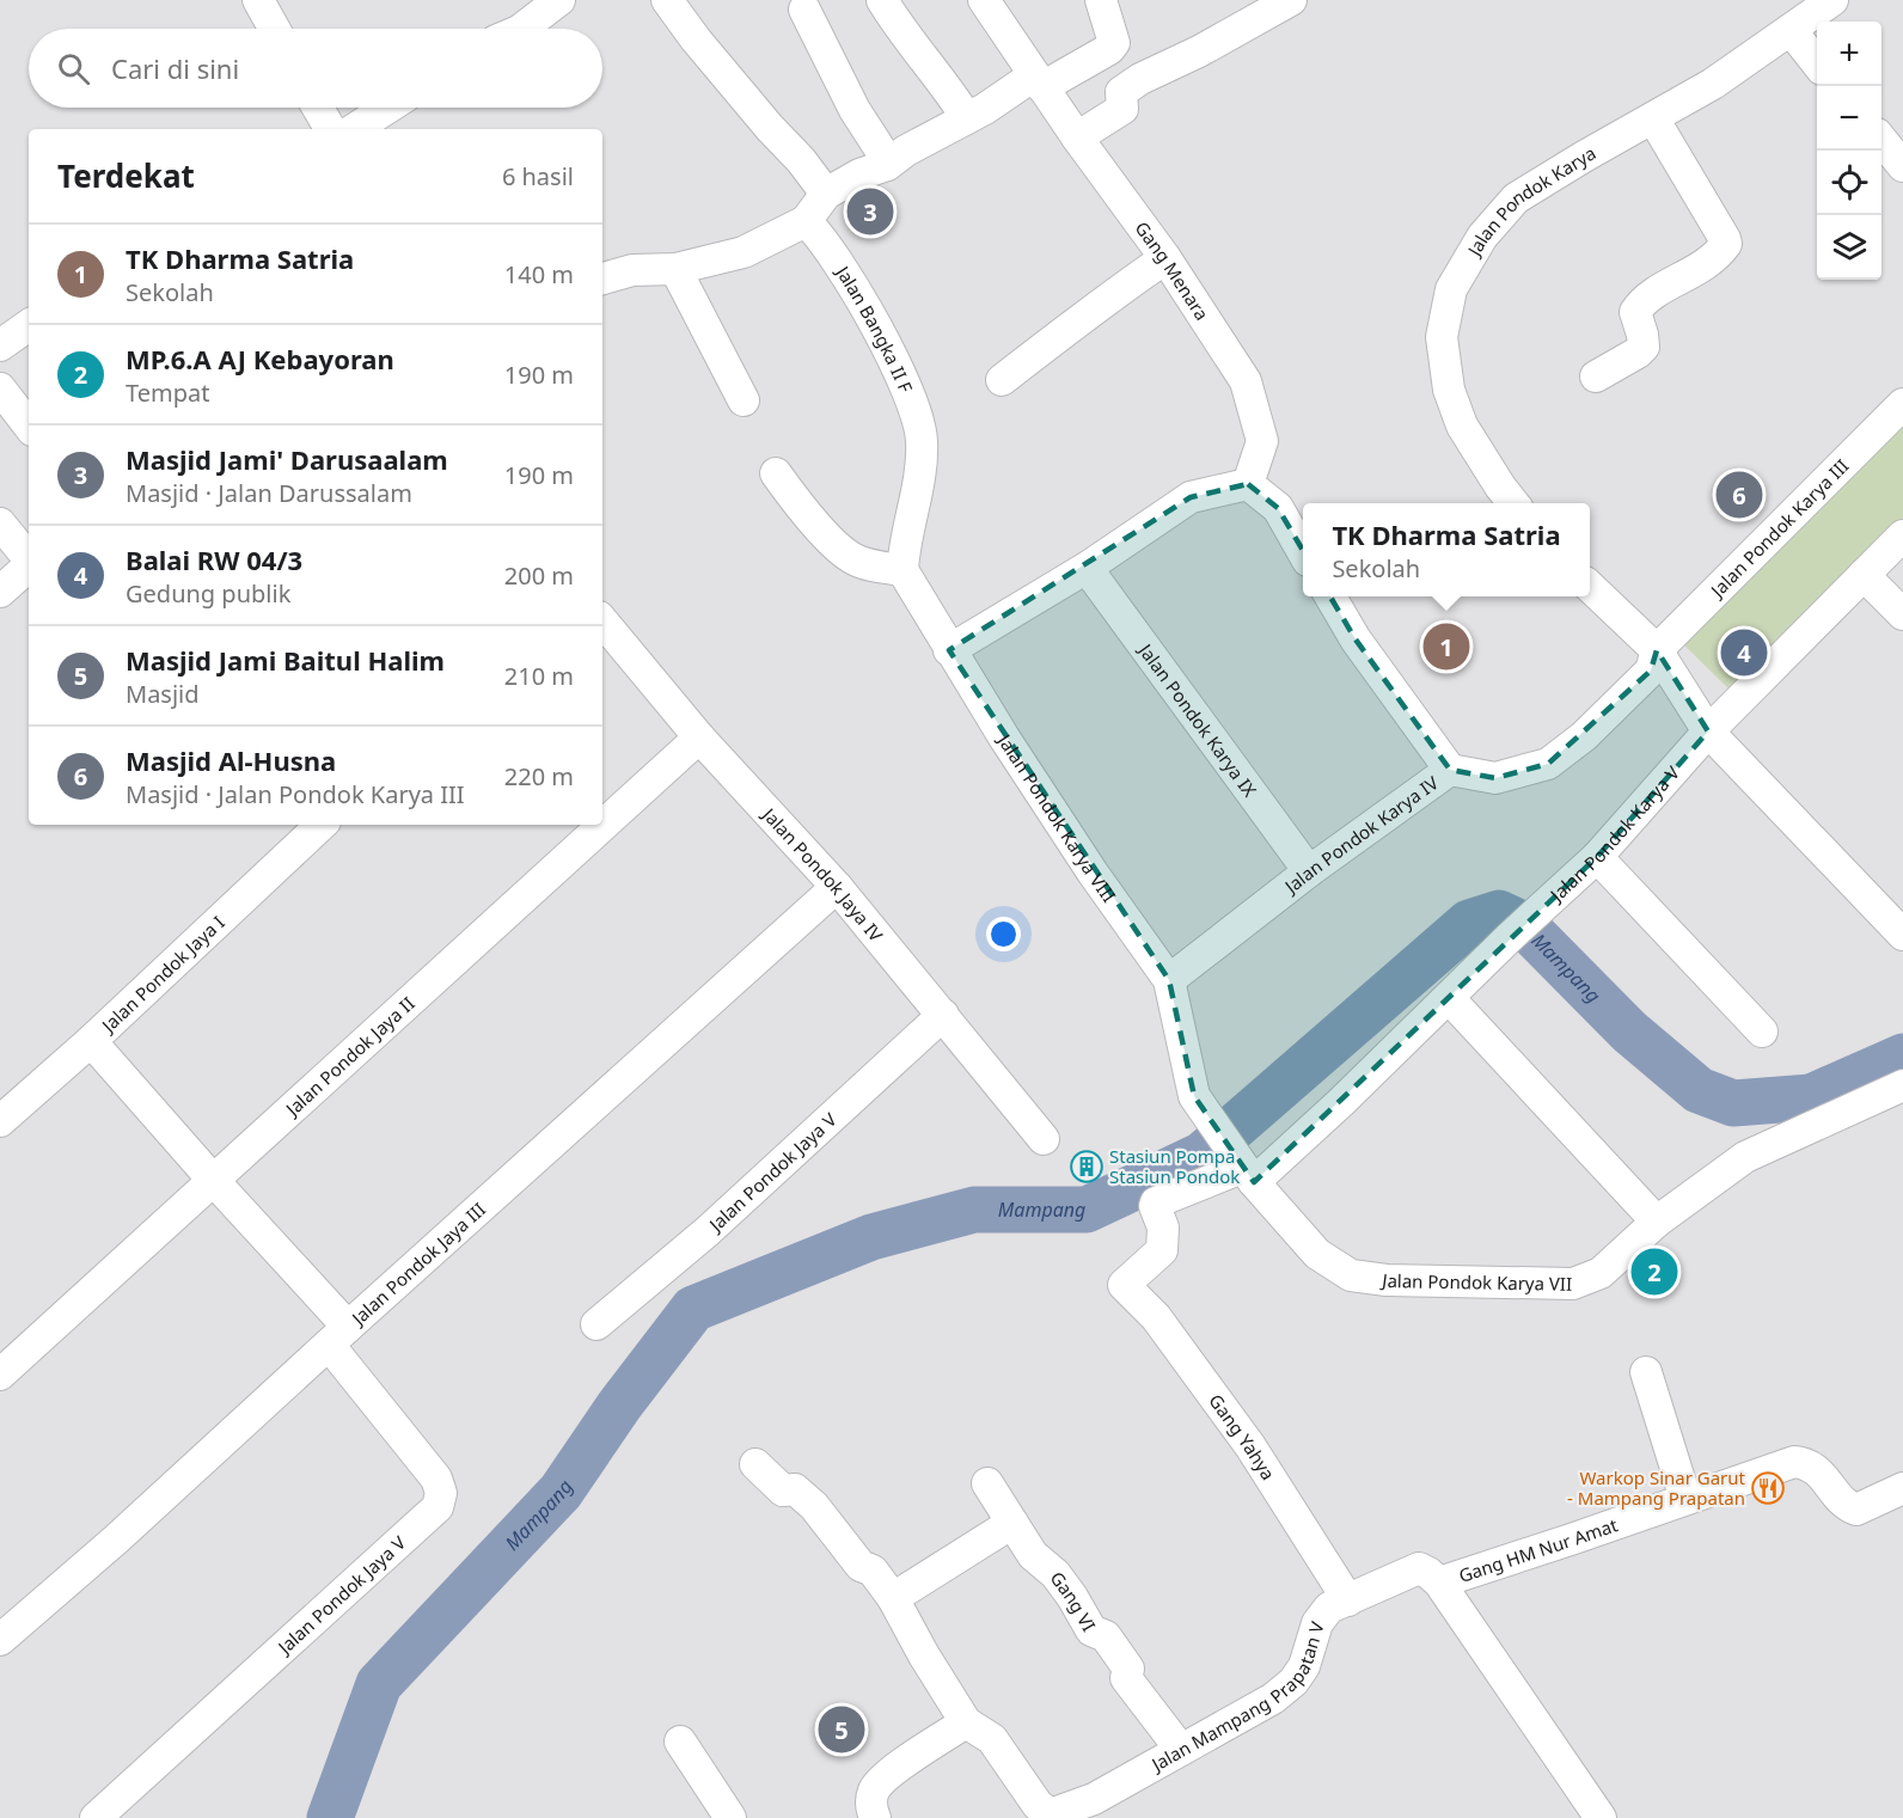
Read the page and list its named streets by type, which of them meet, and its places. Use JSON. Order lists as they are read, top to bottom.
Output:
{
  "streets": {
    "street": [
      "Jalan Pondok Karya",
      "Gang Menara",
      "Jalan Bangka II F",
      "Jalan Pondok Karya III",
      "Jalan Pondok Karya IX",
      "Jalan Pondok Karya VIII",
      "Jalan Pondok Karya V",
      "Jalan Pondok Karya IV",
      "Jalan Pondok Jaya IV",
      "Jalan Pondok Jaya I",
      "Jalan Pondok Jaya II",
      "Jalan Pondok Jaya V",
      "Jalan Pondok Jaya III",
      "Jalan Pondok Karya VII",
      "Gang Yahya",
      "Gang HM Nur Amat",
      "Gang VI",
      "Jalan Mampang Prapatan V"
    ]
  },
  "crossings": [
    ["Jalan Pondok Karya III", "Jalan Pondok Karya IV"],
    ["Jalan Pondok Karya IX", "Jalan Pondok Karya IV"],
    ["Jalan Pondok Karya VIII", "Jalan Pondok Karya IV"],
    ["Jalan Pondok Karya VIII", "Jalan Pondok Karya VII"],
    ["Jalan Pondok Karya V", "Jalan Pondok Karya VII"],
    ["Jalan Pondok Karya V", "Gang Yahya"],
    ["Jalan Pondok Karya IV", "Jalan Pondok Karya VII"],
    ["Jalan Pondok Jaya IV", "Jalan Pondok Jaya II"],
    ["Jalan Pondok Jaya IV", "Jalan Pondok Jaya V"],
    ["Jalan Pondok Jaya IV", "Jalan Pondok Jaya III"],
    ["Jalan Pondok Jaya V", "Jalan Pondok Jaya III"],
    ["Jalan Pondok Karya VII", "Gang Yahya"],
    ["Gang Yahya", "Jalan Mampang Prapatan V"],
    ["Gang HM Nur Amat", "Jalan Mampang Prapatan V"],
    ["Gang VI", "Jalan Mampang Prapatan V"]
  ],
  "water": ["Mampang"],
  "places": {
    "building": ["Stasiun Pompa Stasiun Pondok"],
    "restaurant": ["Warkop Sinar Garut - Mampang Prapatan"]
  },
  "page": {
    "map_buttons": ["+", "−"],
    "search": "Cari di sini",
    "heading": ["Terdekat", "6 hasil"],
    "pins": [
      "3",
      "6",
      "1",
      "4",
      "2",
      "5"
    ],
    "list": [
      {
        "mark": "1",
        "name": "TK Dharma Satria",
        "note": "Sekolah",
        "value": "140 m"
      },
      {
        "mark": "2",
        "name": "MP.6.A AJ Kebayoran",
        "note": "Tempat",
        "value": "190 m"
      },
      {
        "mark": "3",
        "name": "Masjid Jami' Darusaalam",
        "note": "Masjid · Jalan Darussalam",
        "value": "190 m"
      },
      {
        "mark": "4",
        "name": "Balai RW 04/3",
        "note": "Gedung publik",
        "value": "200 m"
      },
      {
        "mark": "5",
        "name": "Masjid Jami Baitul Halim",
        "note": "Masjid",
        "value": "210 m"
      },
      {
        "mark": "6",
        "name": "Masjid Al-Husna",
        "note": "Masjid · Jalan Pondok Karya III",
        "value": "220 m"
      }
    ],
    "popup": ["TK Dharma Satria", "Sekolah"]
  }
}
